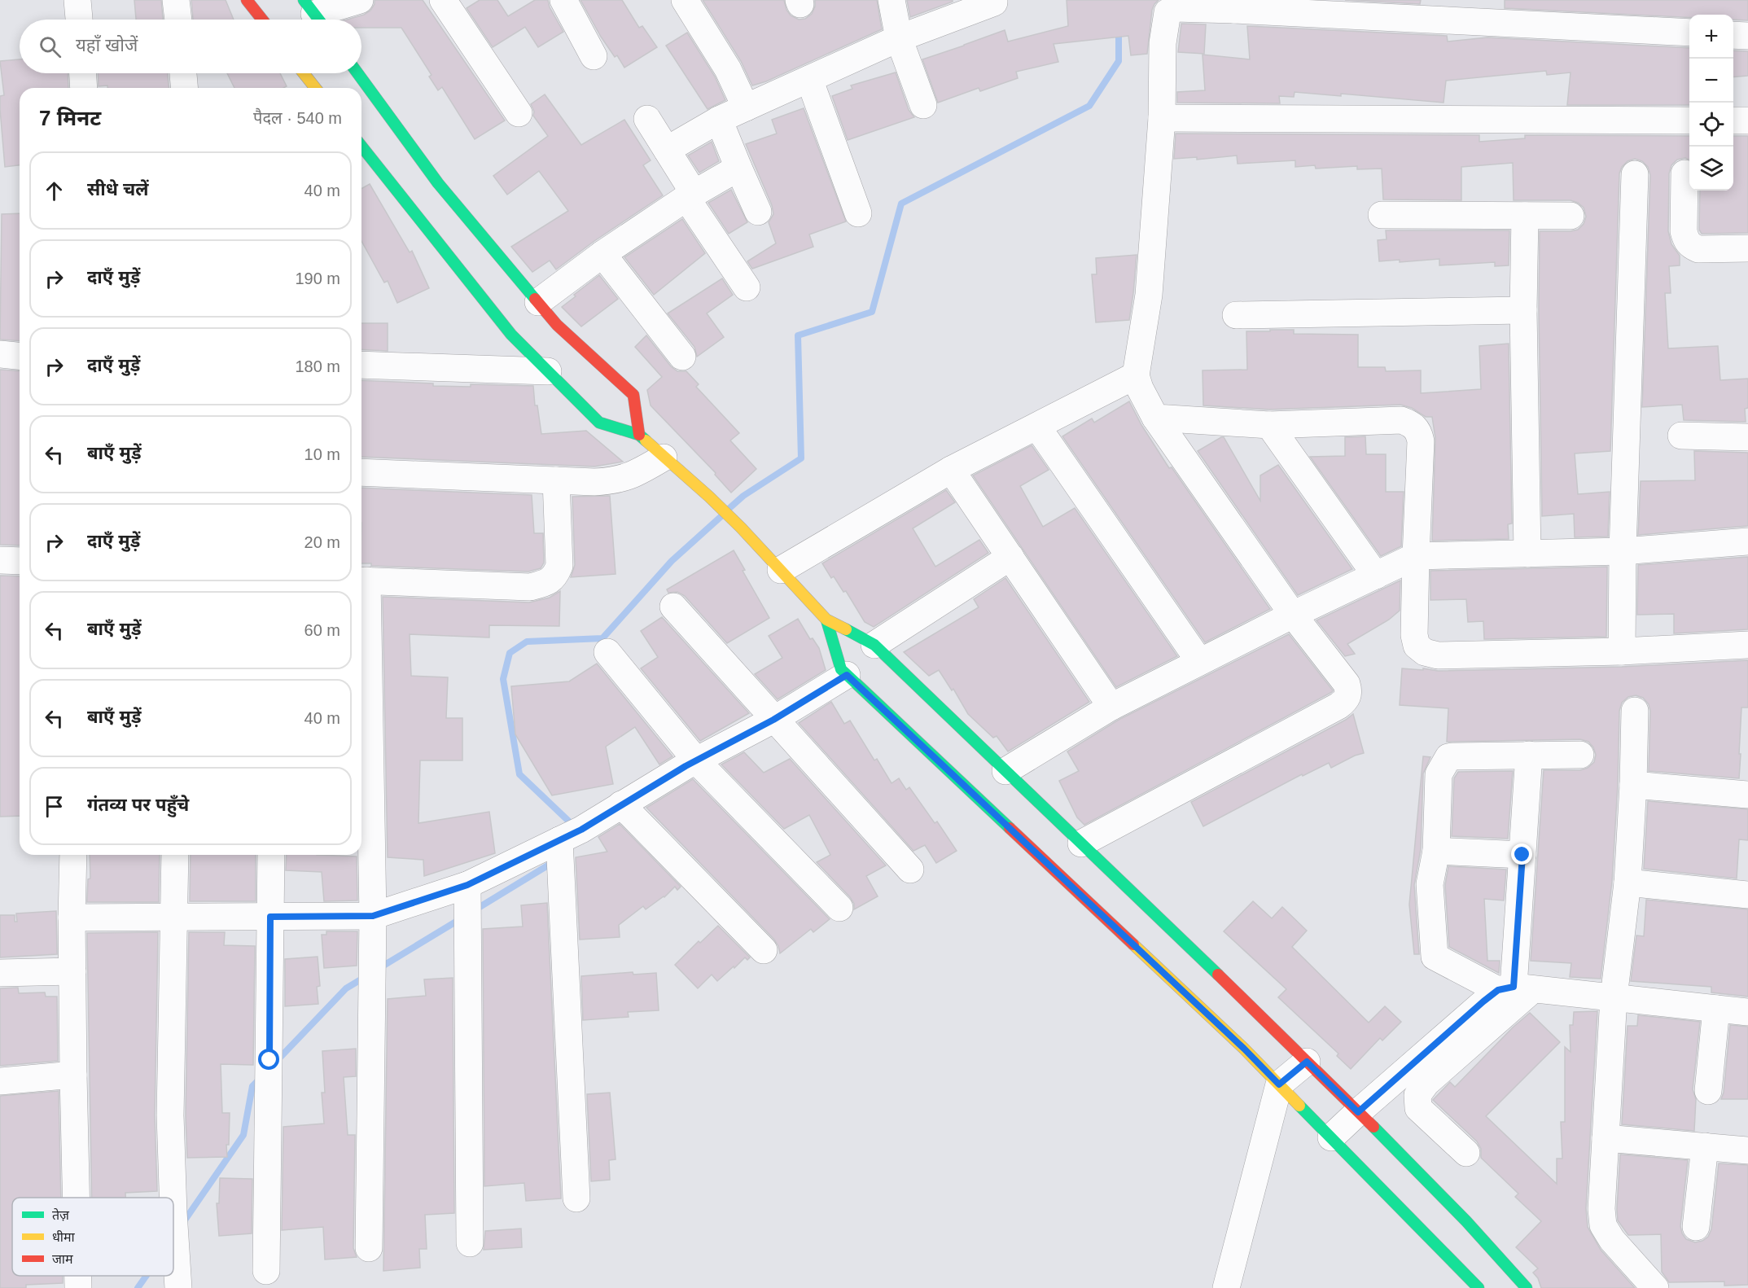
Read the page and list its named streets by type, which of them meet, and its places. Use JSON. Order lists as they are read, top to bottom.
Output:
{
  "legend": ["तेज़", "धीमा", "जाम"],
  "page": {
    "map_buttons": ["+", "−"],
    "search": "यहाँ खोजें",
    "heading": ["7 मिनट", "पैदल · 540 m"],
    "list": [
      ["सीधे चलें", "40 m"],
      ["दाएँ मुड़ें", "190 m"],
      ["दाएँ मुड़ें", "180 m"],
      ["बाएँ मुड़ें", "10 m"],
      ["दाएँ मुड़ें", "20 m"],
      ["बाएँ मुड़ें", "60 m"],
      ["बाएँ मुड़ें", "40 m"],
      "गंतव्य पर पहुँचे"
    ]
  }
}
